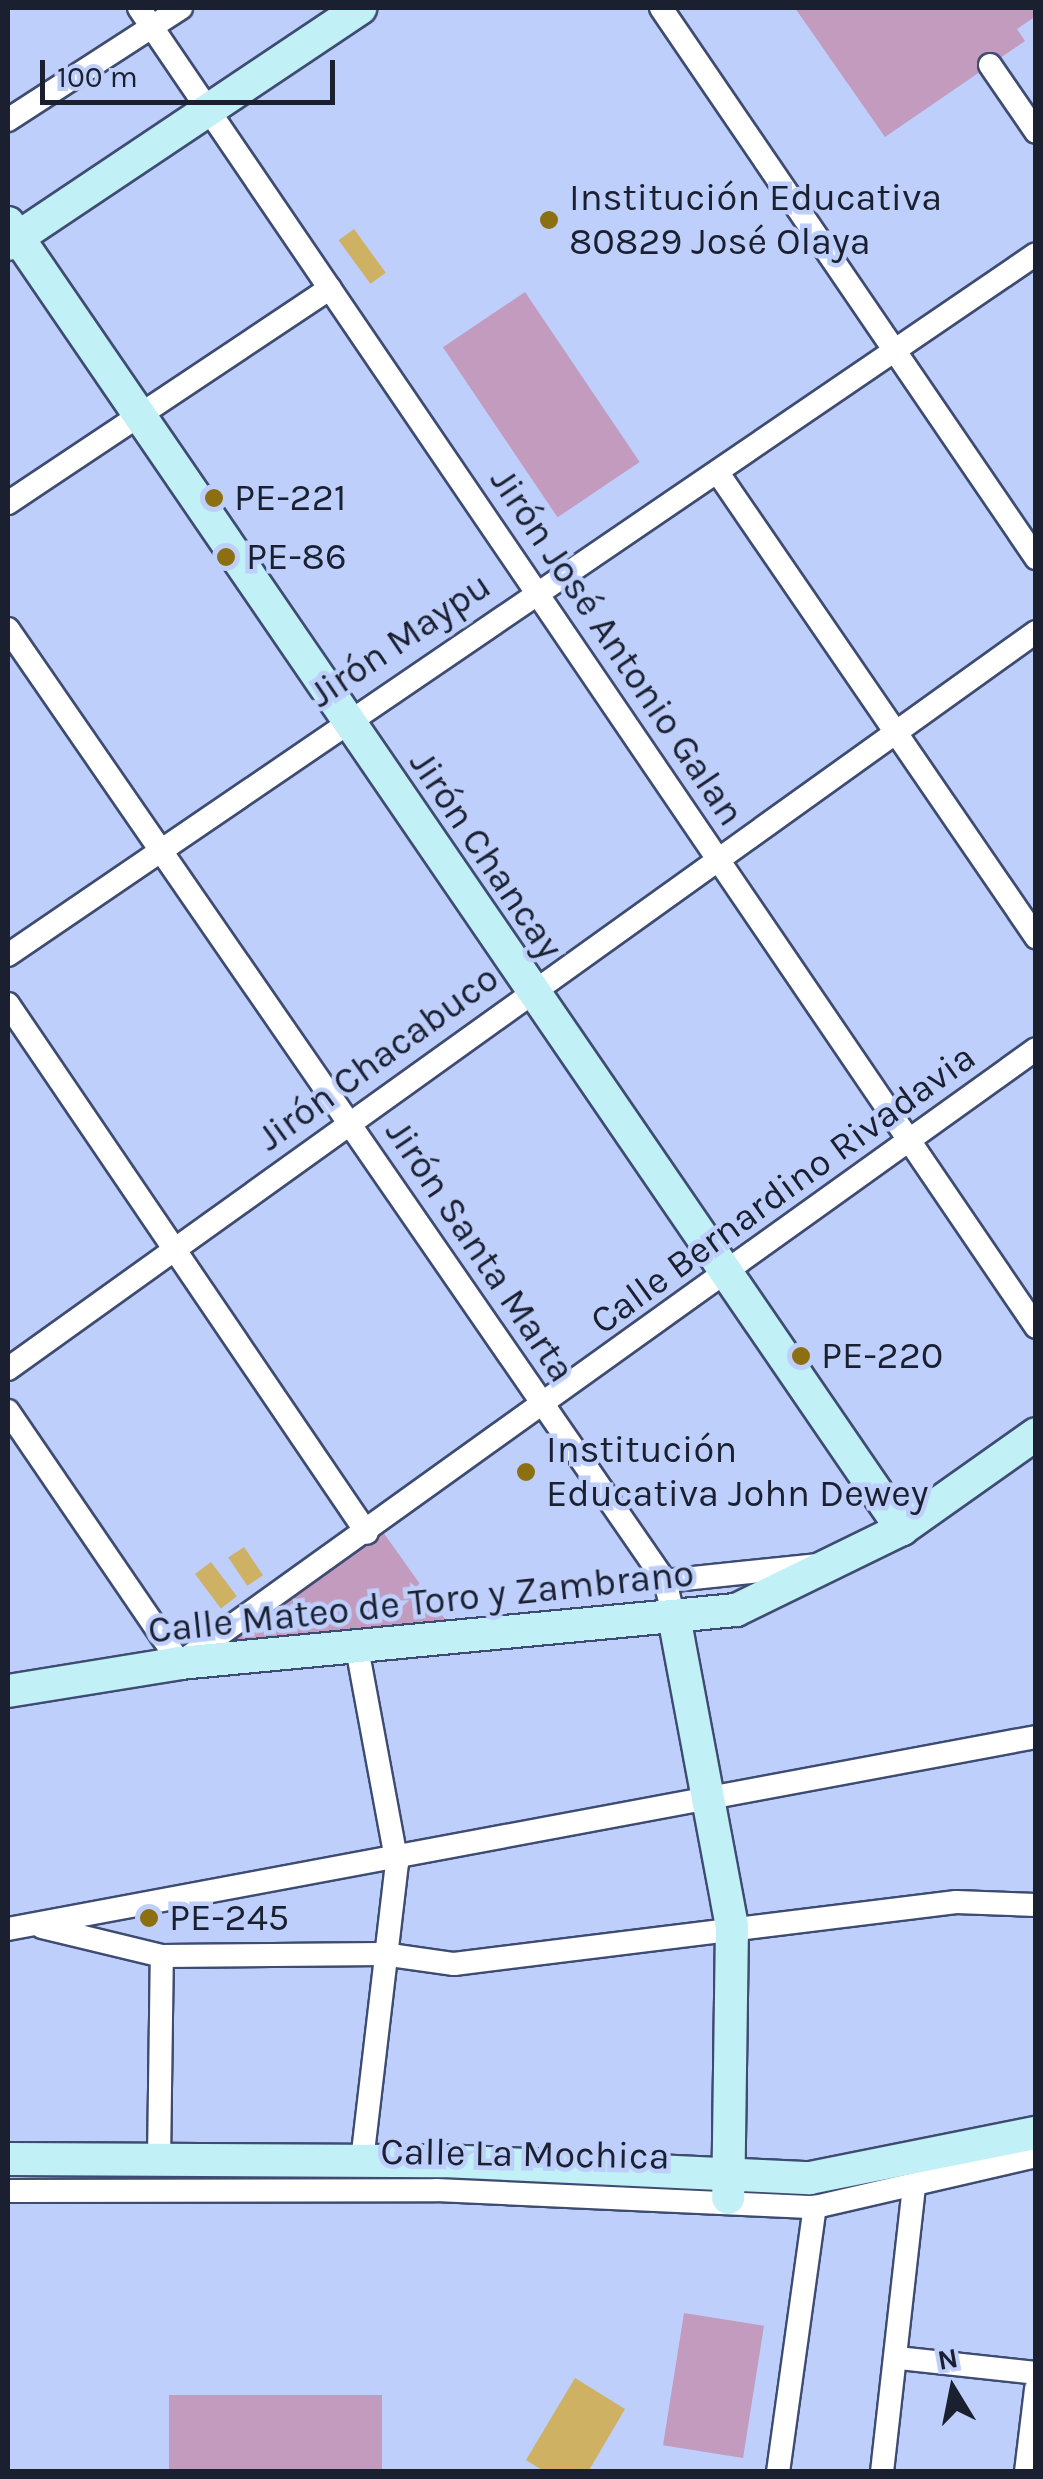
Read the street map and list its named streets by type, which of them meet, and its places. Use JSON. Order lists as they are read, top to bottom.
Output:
{
  "streets": {
    "street": [
      "Jirón Maypu",
      "Jirón José Antonio Galan",
      "Jirón Chancay",
      "Jirón Chacabuco",
      "Calle Bernardino Rivadavia",
      "Jirón Santa Marta",
      "Calle Mateo de Toro y Zambrano",
      "Calle La Mochica"
    ]
  },
  "crossings": [
    ["Jirón Maypu", "Jirón José Antonio Galan"],
    ["Jirón Maypu", "Jirón Chancay"],
    ["Jirón Maypu", "Jirón Santa Marta"],
    ["Jirón José Antonio Galan", "Jirón Chacabuco"],
    ["Jirón José Antonio Galan", "Calle Bernardino Rivadavia"],
    ["Jirón Chancay", "Jirón Chacabuco"],
    ["Jirón Chancay", "Calle Bernardino Rivadavia"],
    ["Jirón Chancay", "Calle Mateo de Toro y Zambrano"],
    ["Jirón Chacabuco", "Jirón Santa Marta"],
    ["Calle Bernardino Rivadavia", "Jirón Santa Marta"],
    ["Calle Bernardino Rivadavia", "Calle Mateo de Toro y Zambrano"],
    ["Jirón Santa Marta", "Calle Mateo de Toro y Zambrano"]
  ],
  "places": [
    "Institución Educativa 80829 José Olaya",
    "PE-221",
    "PE-86",
    "PE-220",
    "Institución Educativa John Dewey",
    "PE-245"
  ],
  "scale_bar": "100 m",
  "north": "top"
}
